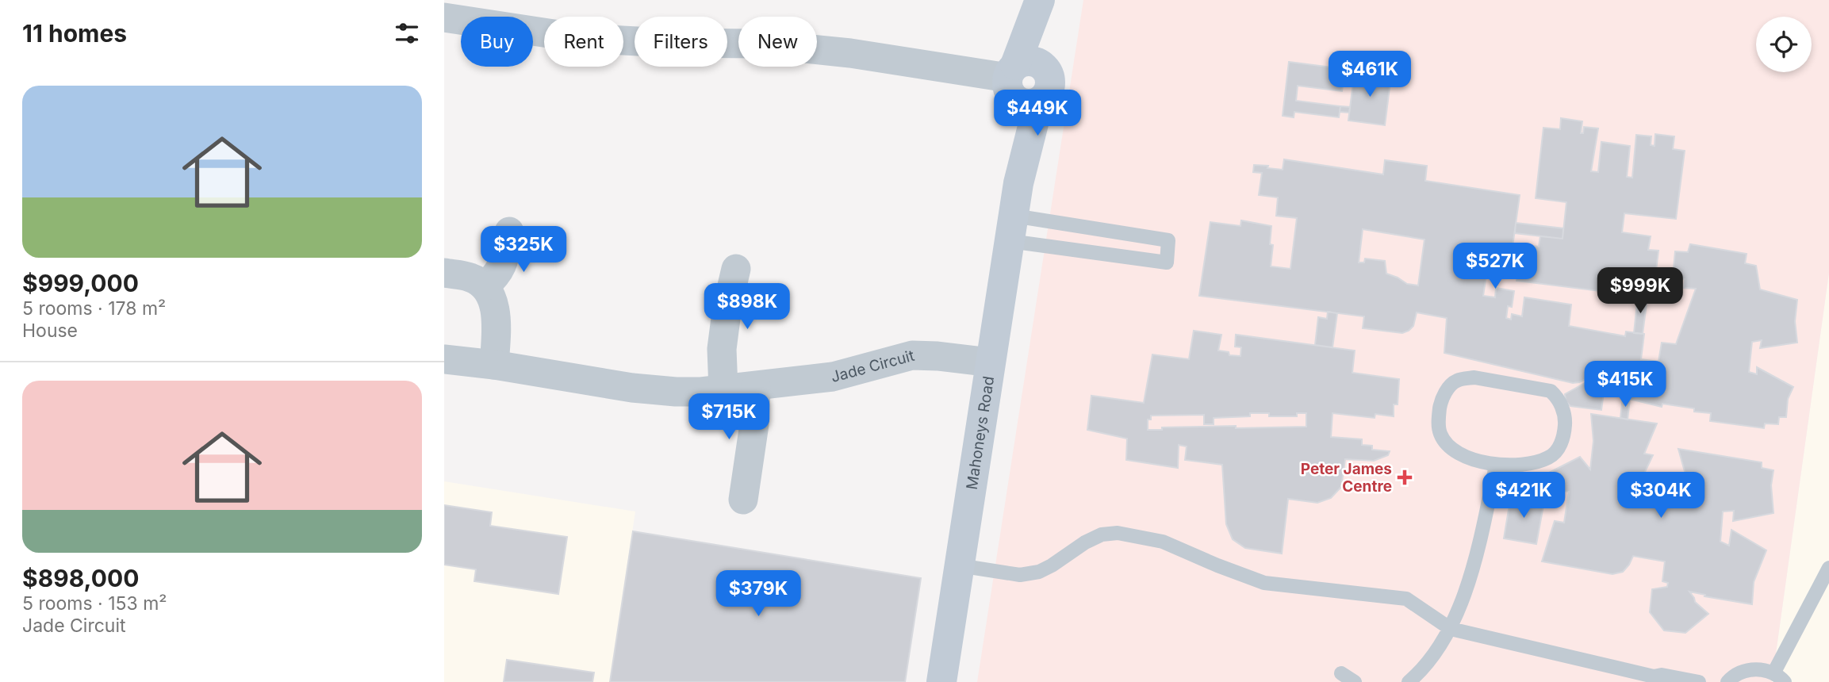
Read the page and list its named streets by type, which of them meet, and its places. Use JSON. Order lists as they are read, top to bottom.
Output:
{
  "streets": {
    "main road": ["Mahoneys Road"],
    "street": ["Jade Circuit"]
  },
  "crossings": [
    ["Jade Circuit", "Mahoneys Road"]
  ],
  "places": {
    "health": ["Peter James Centre"]
  },
  "page": {
    "heading": "11 homes",
    "chip": [
      "Buy",
      "Rent",
      "Filters",
      "New"
    ],
    "price": [
      "$461K",
      "$449K",
      "$325K",
      "$527K",
      "$999K",
      "$898K",
      "$415K",
      "$715K",
      "$421K",
      "$304K",
      "$379K"
    ],
    "list": [
      {
        "name": "$999,000",
        "note": "5 rooms · 178 m² · House"
      },
      {
        "name": "$898,000",
        "note": "5 rooms · 153 m² · Jade Circuit"
      }
    ]
  }
}
